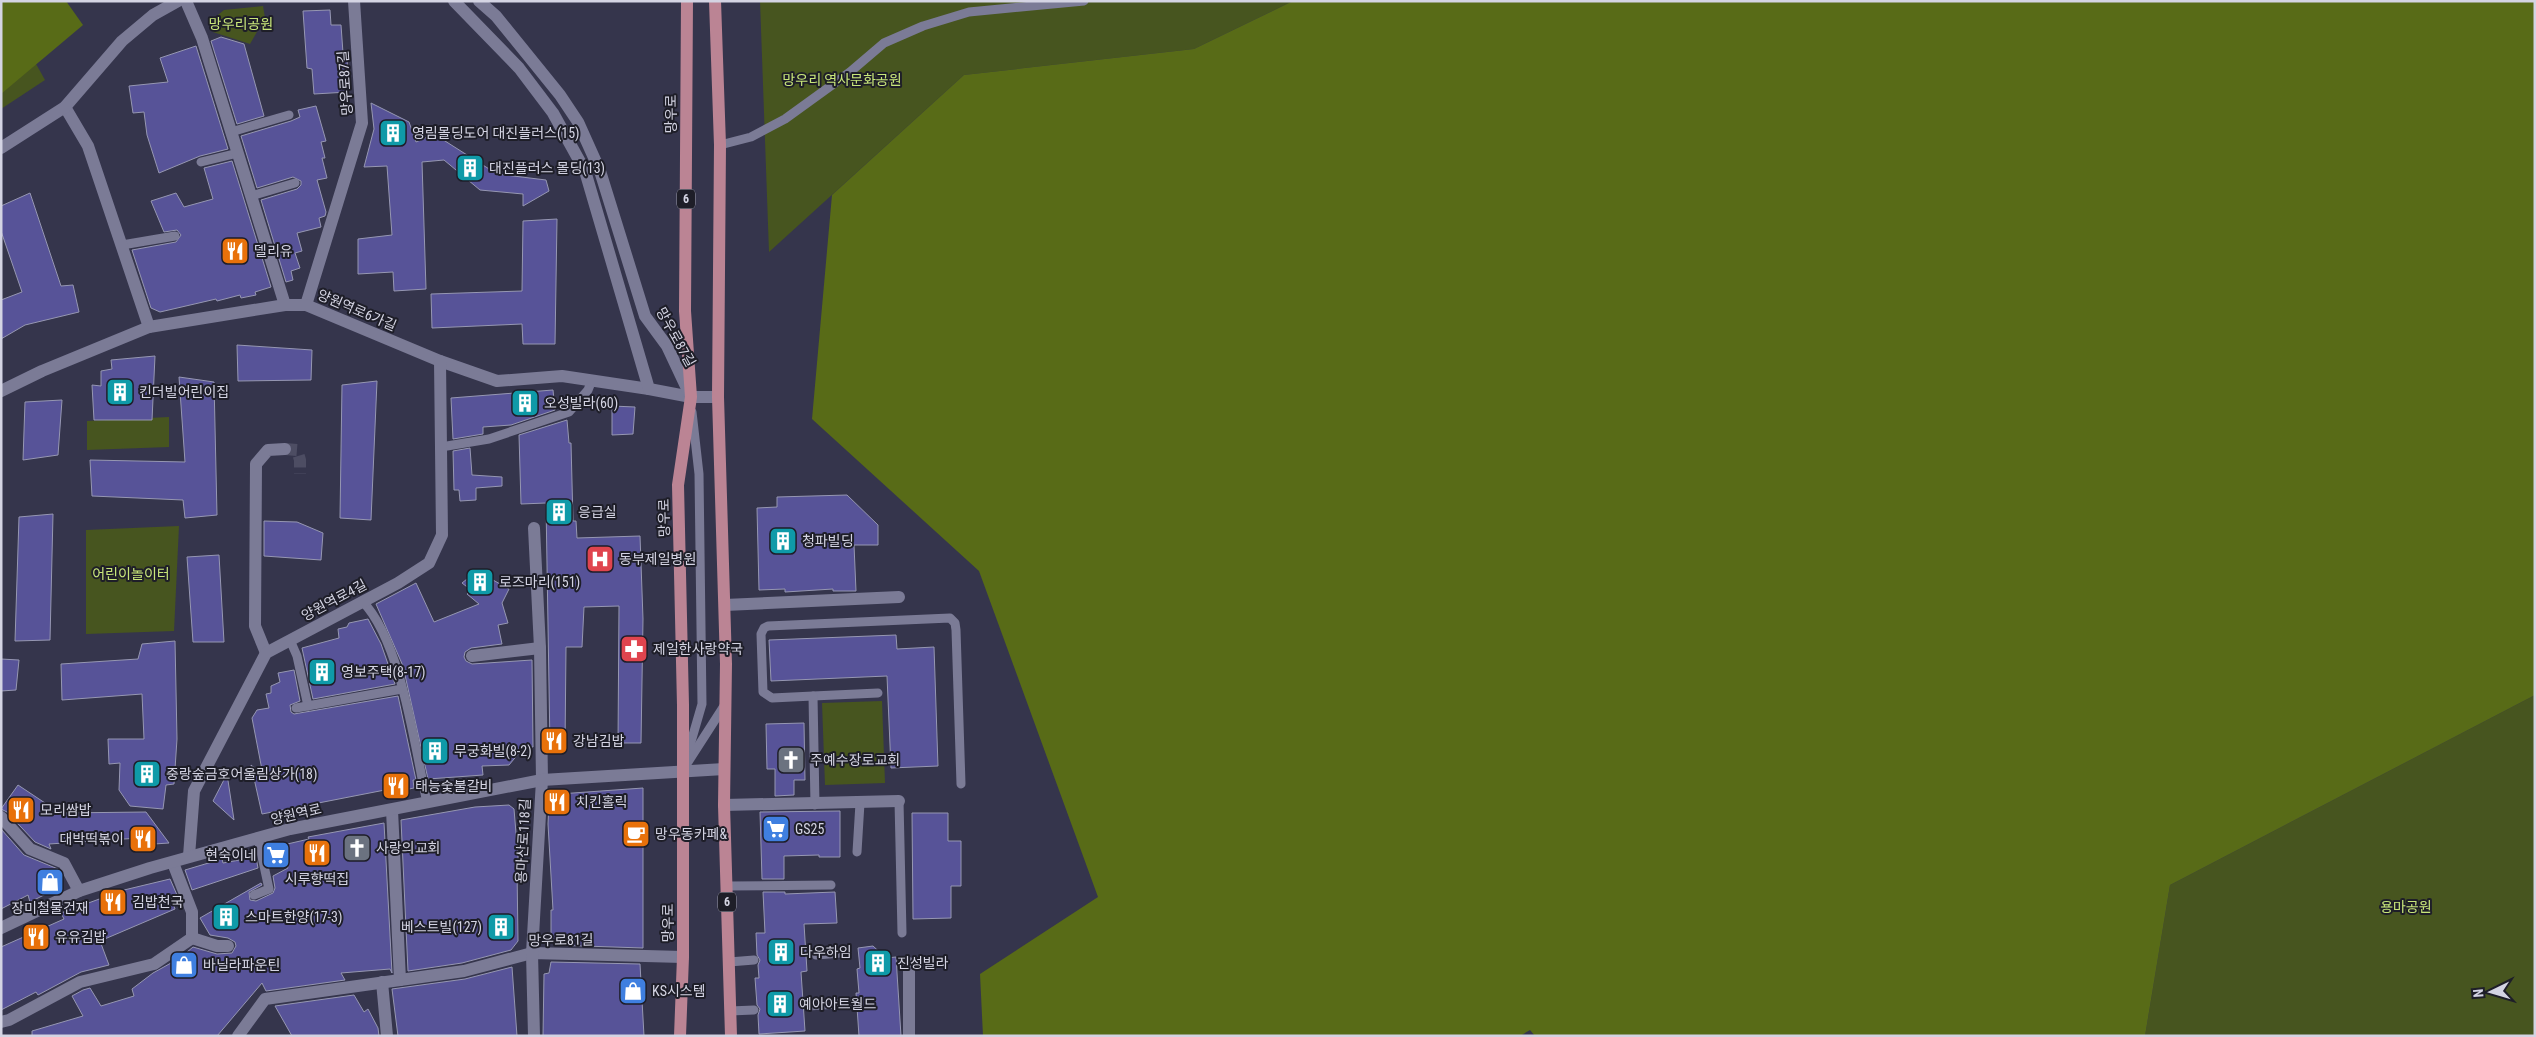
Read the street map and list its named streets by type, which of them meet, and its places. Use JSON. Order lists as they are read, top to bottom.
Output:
{
  "streets": {
    "main road": ["망우로", "6"],
    "street": [
      "망우로87길",
      "양원역로6가길",
      "양원역로4길",
      "양원역로",
      "용마산로118길",
      "망우로81길"
    ]
  },
  "crossings": [
    ["망우로87길", "망우로"],
    ["망우로87길", "양원역로6가길"],
    ["망우로", "양원역로"],
    ["망우로", "망우로81길"],
    ["6", "양원역로"],
    ["양원역로6가길", "양원역로4길"],
    ["양원역로", "용마산로118길"],
    ["용마산로118길", "망우로81길"]
  ],
  "parks": [
    "망우리공원",
    "망우리 역사문화공원",
    "어린이놀이터",
    "용마공원"
  ],
  "places": {
    "building": [
      "영림몰딩도어 대진플러스(15)",
      "대진플러스 몰딩(13)",
      "킨더빌어린이집",
      "오성빌라(60)",
      "응급실",
      "청파빌딩",
      "로즈마리(151)",
      "영보주택(8-17)",
      "무궁화빌(8-2)",
      "중랑숲금호어울림상가(18)",
      "스마트한양(17-3)",
      "베스트빌(127)",
      "다우하임",
      "진성빌라",
      "예아아트월드"
    ],
    "restaurant": [
      "델리유",
      "강남김밥",
      "태능숯불갈비",
      "치킨홀릭",
      "모리쌈밥",
      "대박떡볶이",
      "시루향떡집",
      "김밥천국",
      "유유김밥"
    ],
    "hospital": ["동부제일병원"],
    "pharmacy": ["제일한사랑약국"],
    "church": ["주예수장로교회", "사랑의교회"],
    "supermarket": ["GS25", "현숙이네"],
    "cafe": ["망우동카페&"],
    "shop": ["장미철물건재", "바닐라파운틴", "KS시스템"]
  },
  "north": "left"
}
